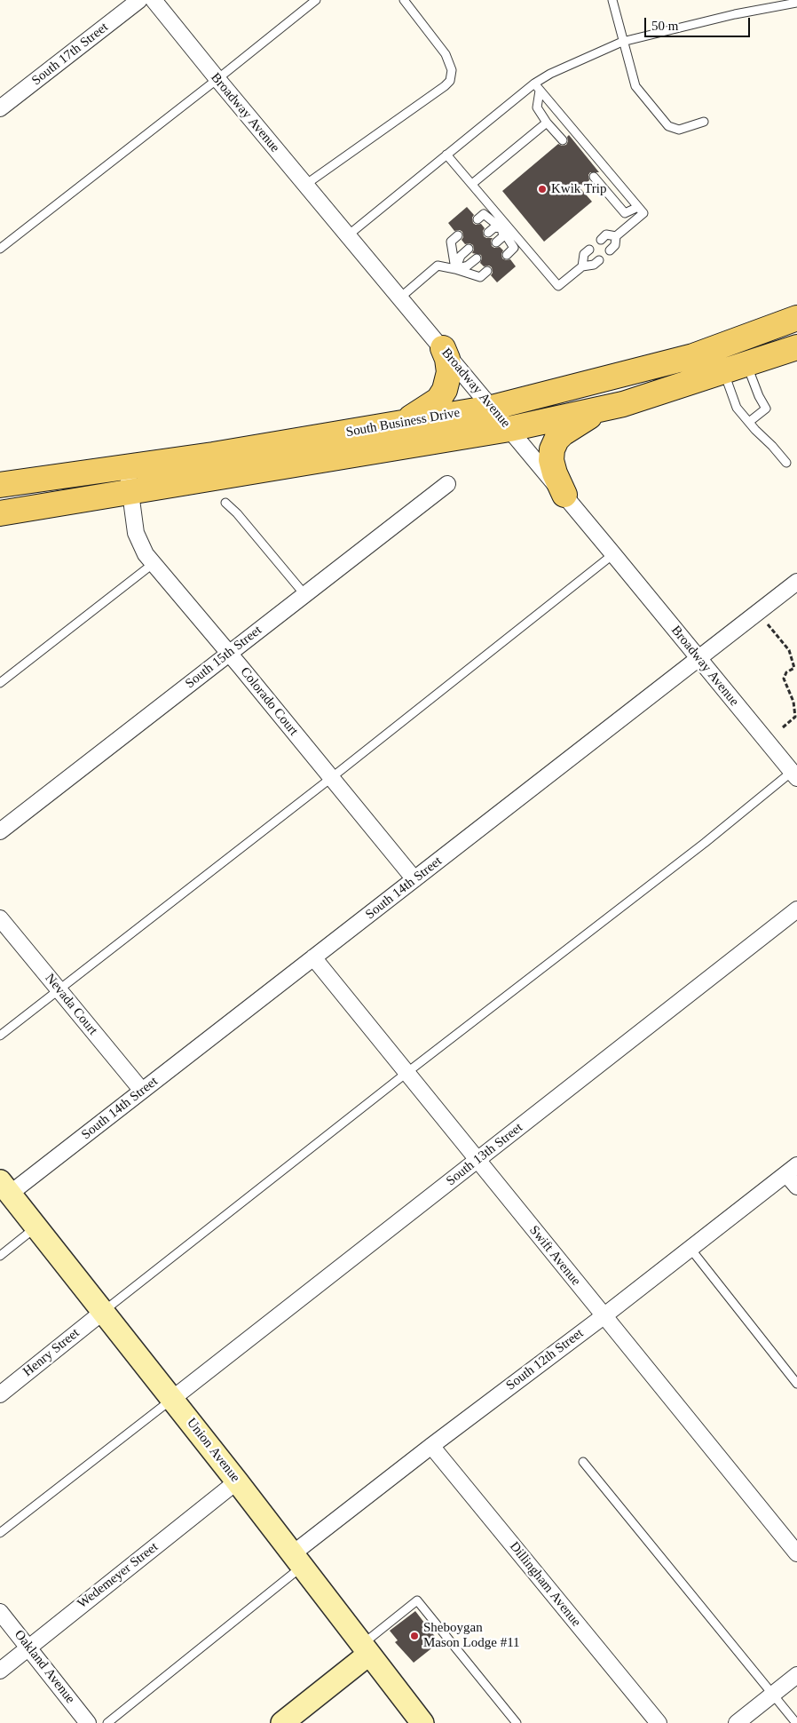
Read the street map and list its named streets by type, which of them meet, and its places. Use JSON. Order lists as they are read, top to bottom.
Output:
{
  "streets": {
    "main road": ["South Business Drive"],
    "street": [
      "South 17th Street",
      "Broadway Avenue",
      "South 15th Street",
      "Colorado Court",
      "South 14th Street",
      "Nevada Court",
      "South 13th Street",
      "Swift Avenue",
      "Henry Street",
      "South 12th Street",
      "Union Avenue",
      "Wedemeyer Street",
      "Dillingham Avenue",
      "Oakland Avenue"
    ]
  },
  "crossings": [
    ["Broadway Avenue", "South Business Drive"],
    ["Broadway Avenue", "South 14th Street"],
    ["South Business Drive", "Colorado Court"],
    ["South 15th Street", "Colorado Court"],
    ["Colorado Court", "South 14th Street"],
    ["South 14th Street", "Nevada Court"],
    ["South 14th Street", "Swift Avenue"],
    ["South 14th Street", "Union Avenue"],
    ["South 13th Street", "Swift Avenue"],
    ["South 13th Street", "Union Avenue"],
    ["Swift Avenue", "South 12th Street"],
    ["Henry Street", "Union Avenue"],
    ["South 12th Street", "Union Avenue"],
    ["South 12th Street", "Dillingham Avenue"],
    ["Union Avenue", "Wedemeyer Street"],
    ["Wedemeyer Street", "Oakland Avenue"]
  ],
  "places": ["Kwik Trip", "Sheboygan Mason Lodge #11"],
  "scale_bar": "50 m"
}
